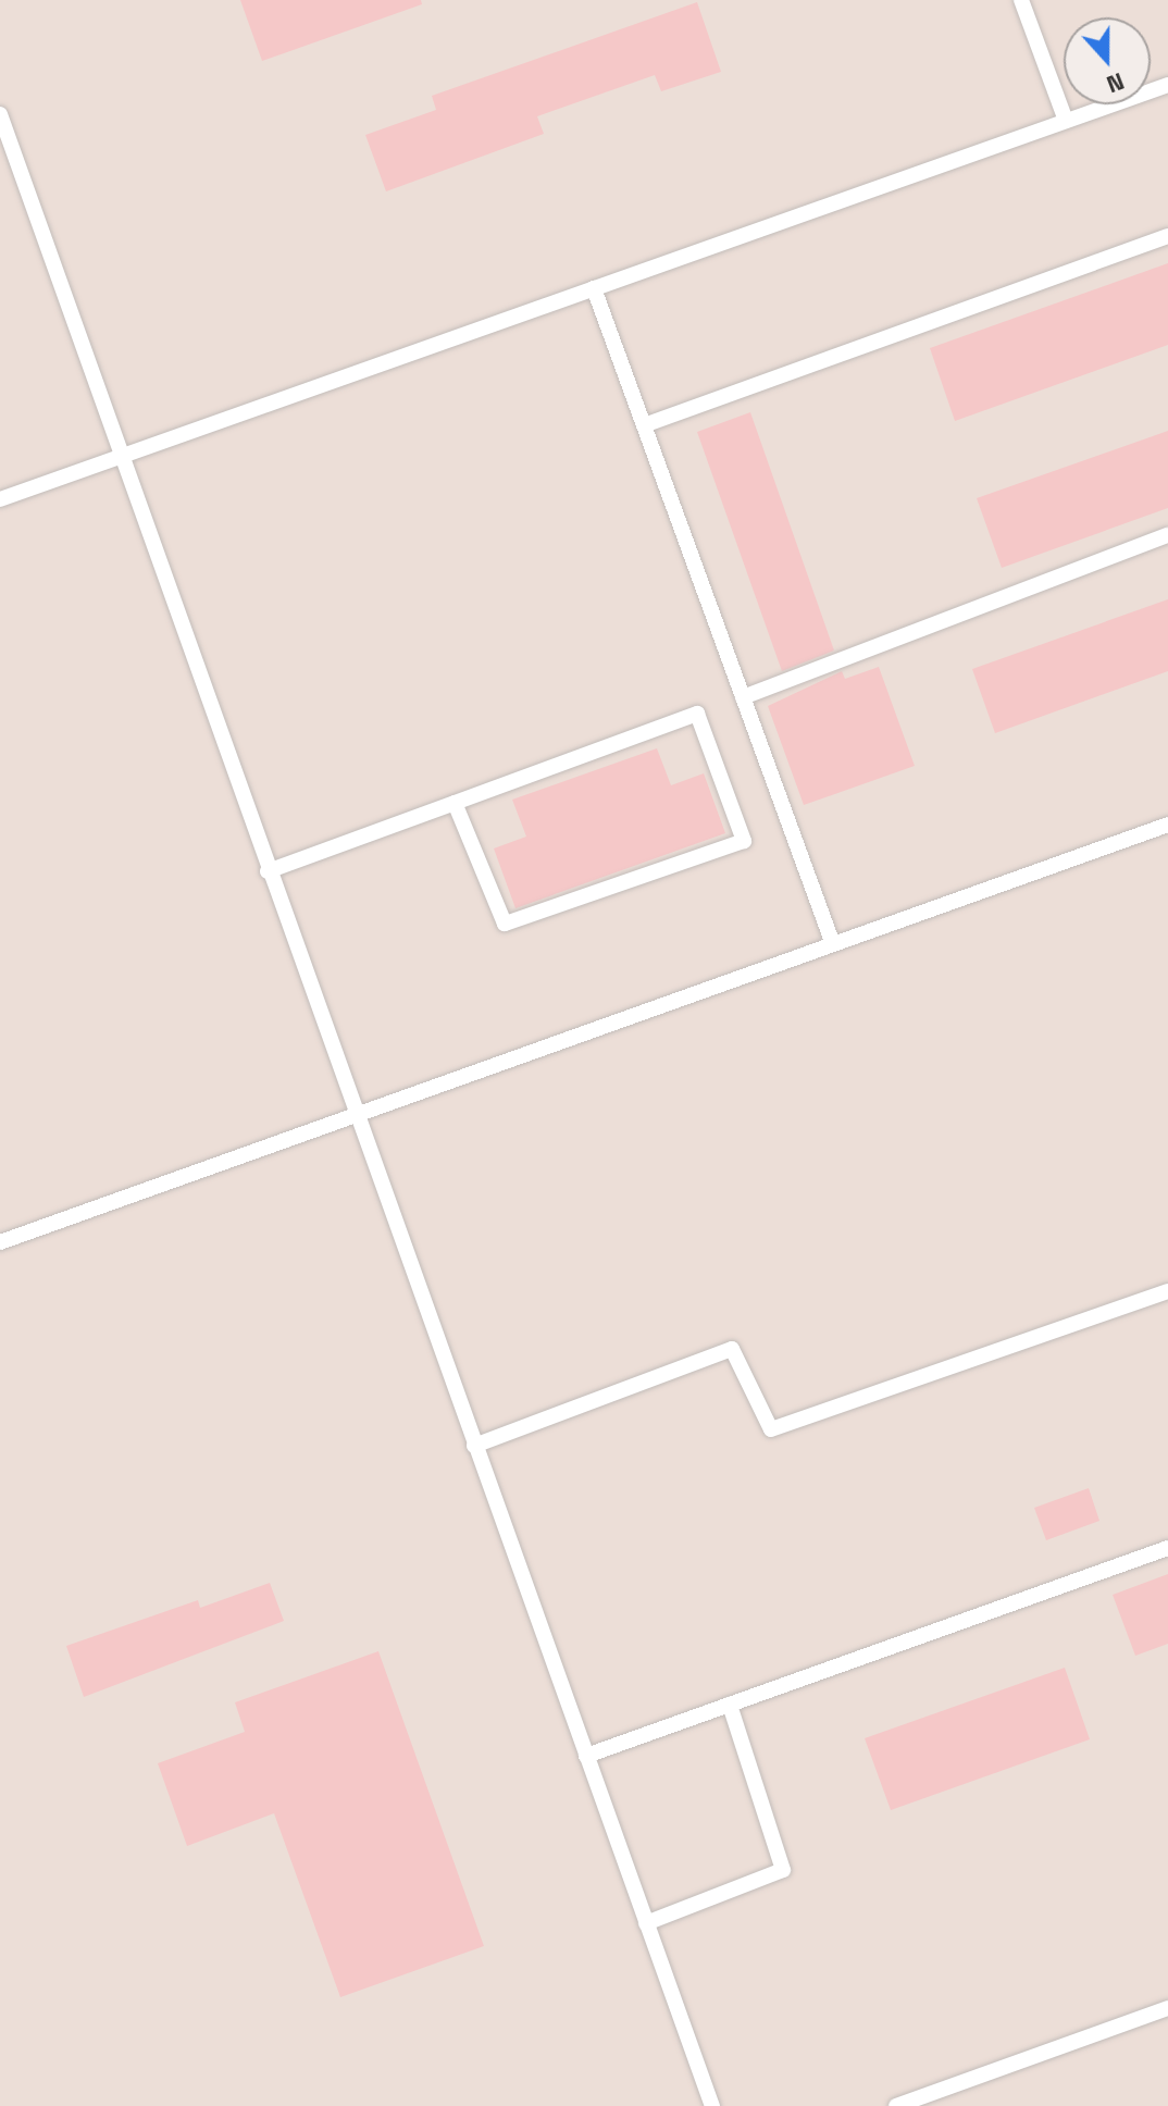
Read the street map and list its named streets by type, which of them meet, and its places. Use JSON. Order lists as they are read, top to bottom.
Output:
{
  "north": "bottom"
}
